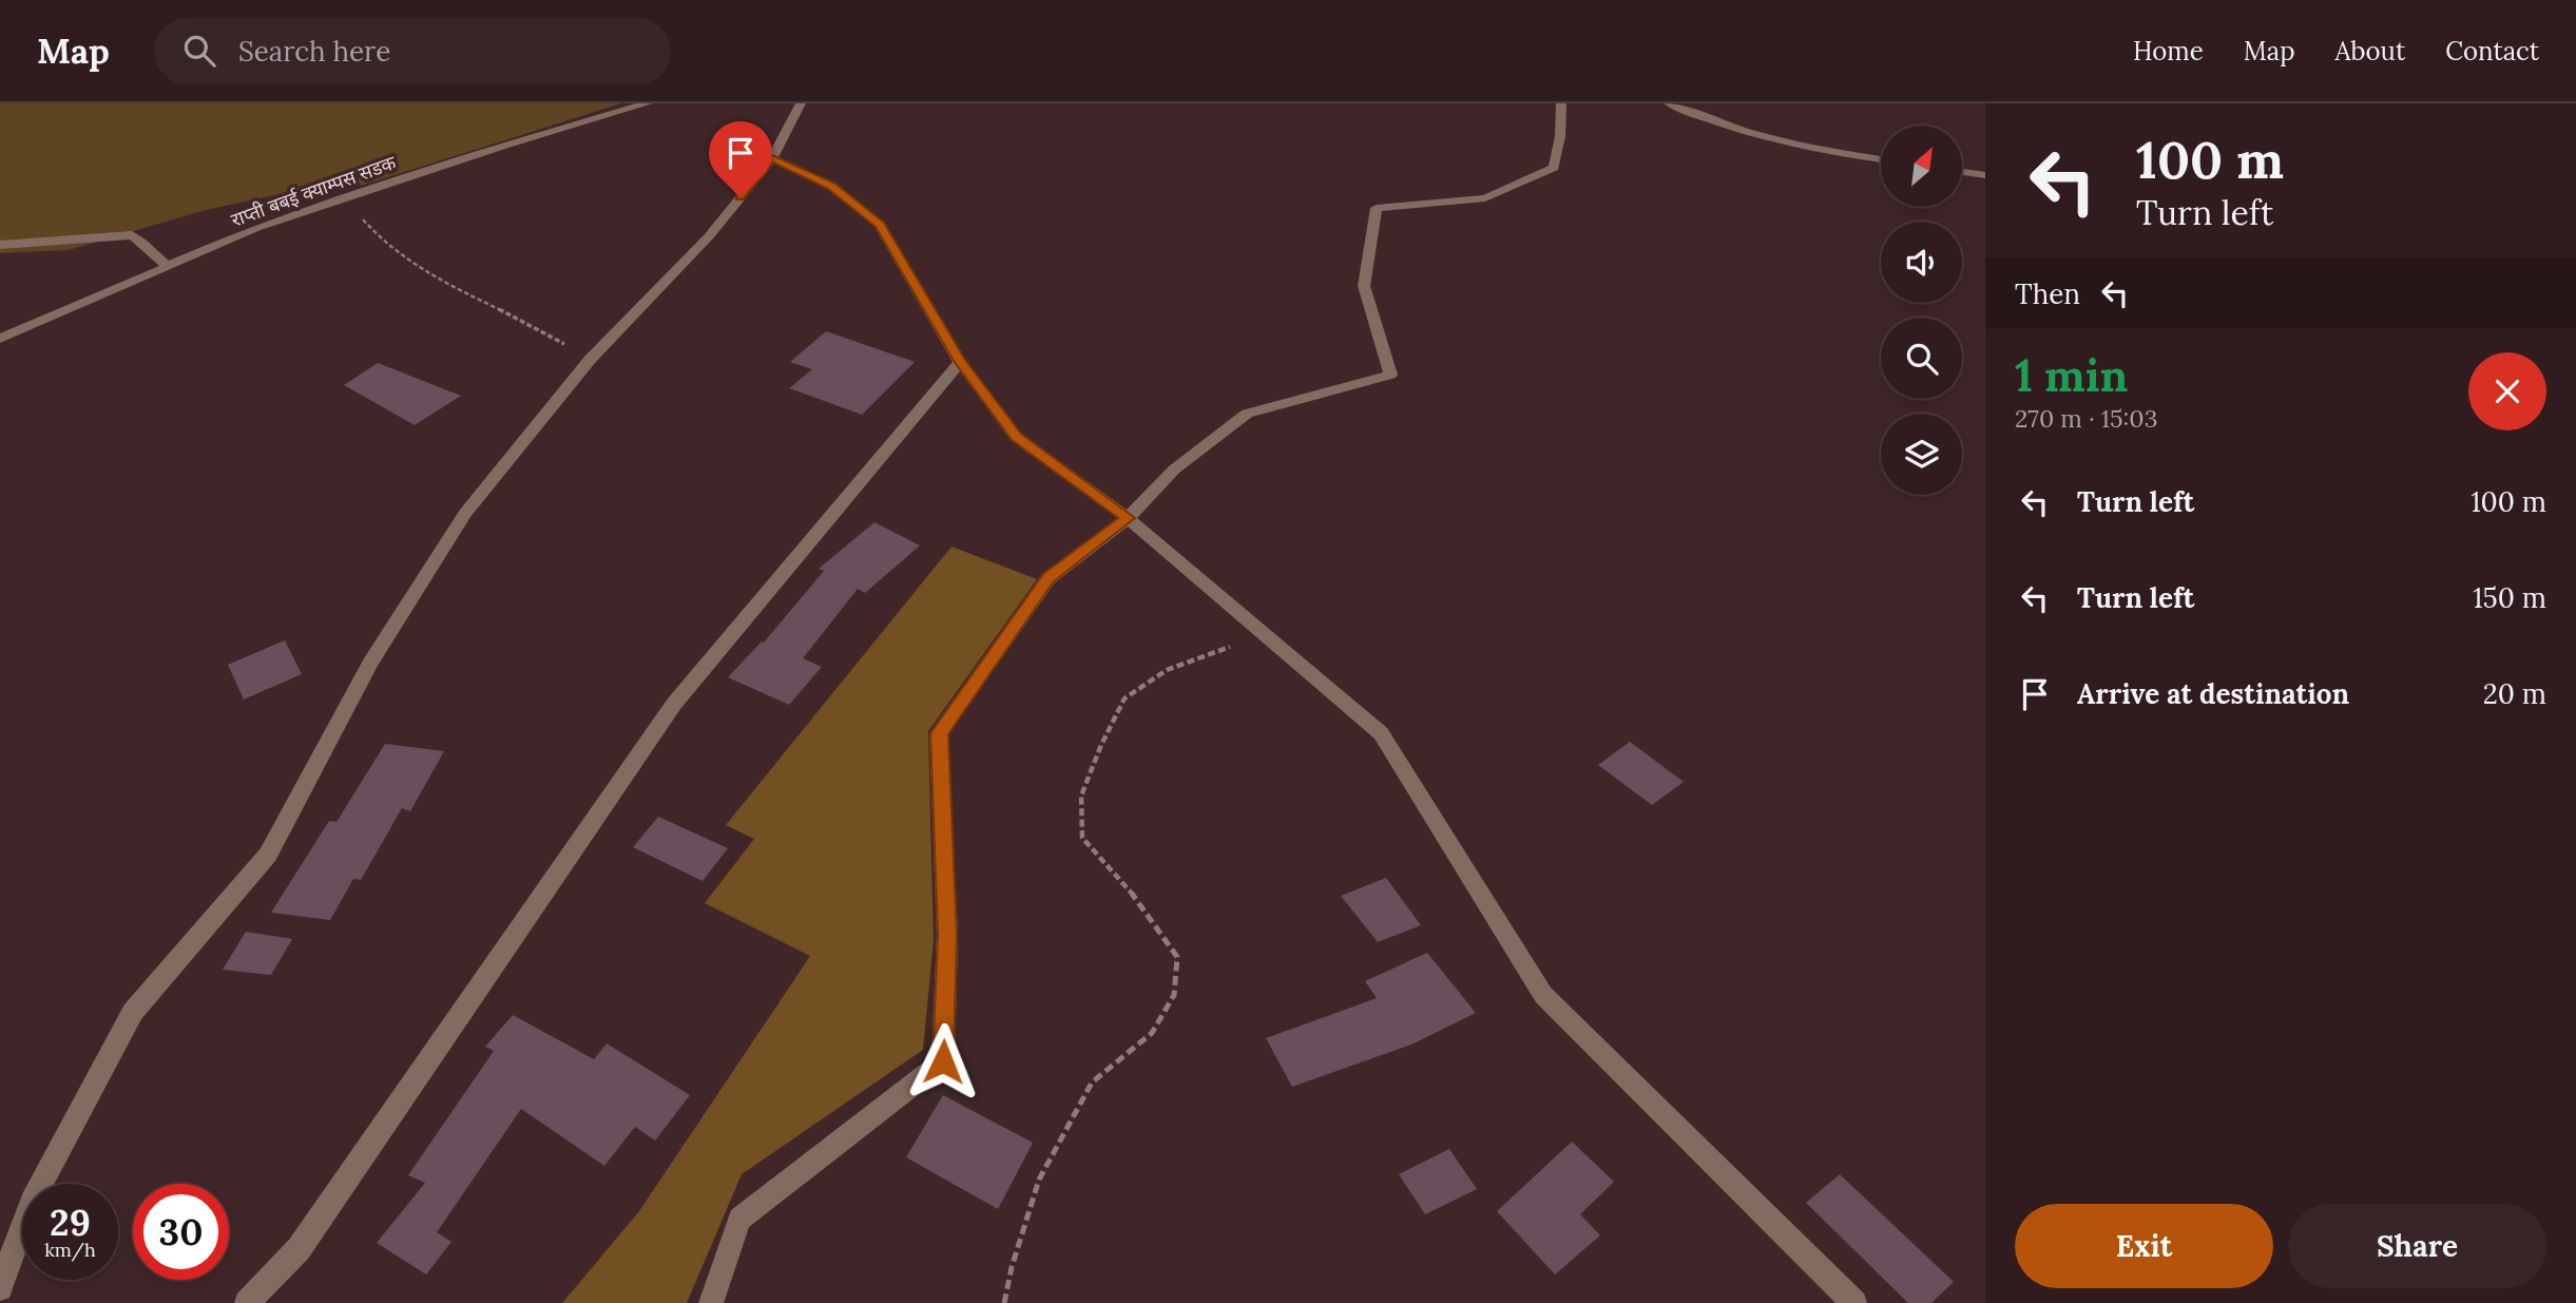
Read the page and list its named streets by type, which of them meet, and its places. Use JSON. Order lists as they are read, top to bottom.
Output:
{
  "streets": {
    "street": ["राप्ती बबई क्याम्पस सडक"]
  },
  "north": "top right",
  "page": {
    "header": "Map",
    "search": "Search here",
    "nav": [
      "Home",
      "Map",
      "About",
      "Contact"
    ],
    "turn": ["100 m", "Turn left"],
    "then": "Then",
    "heading": ["1 min", "270 m · 15:03"],
    "list": [
      {
        "name": "Turn left",
        "value": "100 m"
      },
      {
        "name": "Turn left",
        "value": "150 m"
      },
      {
        "name": "Arrive at destination",
        "value": "20 m"
      }
    ],
    "speed": "29 km/h",
    "limit": "30",
    "buttons": ["Exit", "Share"]
  }
}
